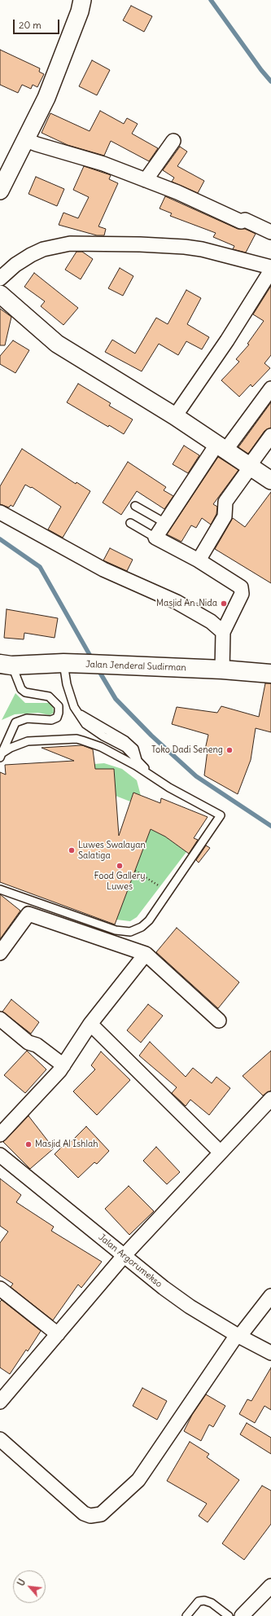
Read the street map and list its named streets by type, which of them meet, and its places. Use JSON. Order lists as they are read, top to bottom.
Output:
{
  "streets": {
    "main road": ["Jalan Jenderal Sudirman"],
    "street": ["Jalan Argorumekso"]
  },
  "places": [
    "Masjid An-Nida",
    "Toko Dadi Seneng",
    "Luwes Swalayan Salatiga",
    "Food Gallery Luwes",
    "Masjid Al Ishlah"
  ],
  "scale_bar": "20 m",
  "north": "top left"
}
